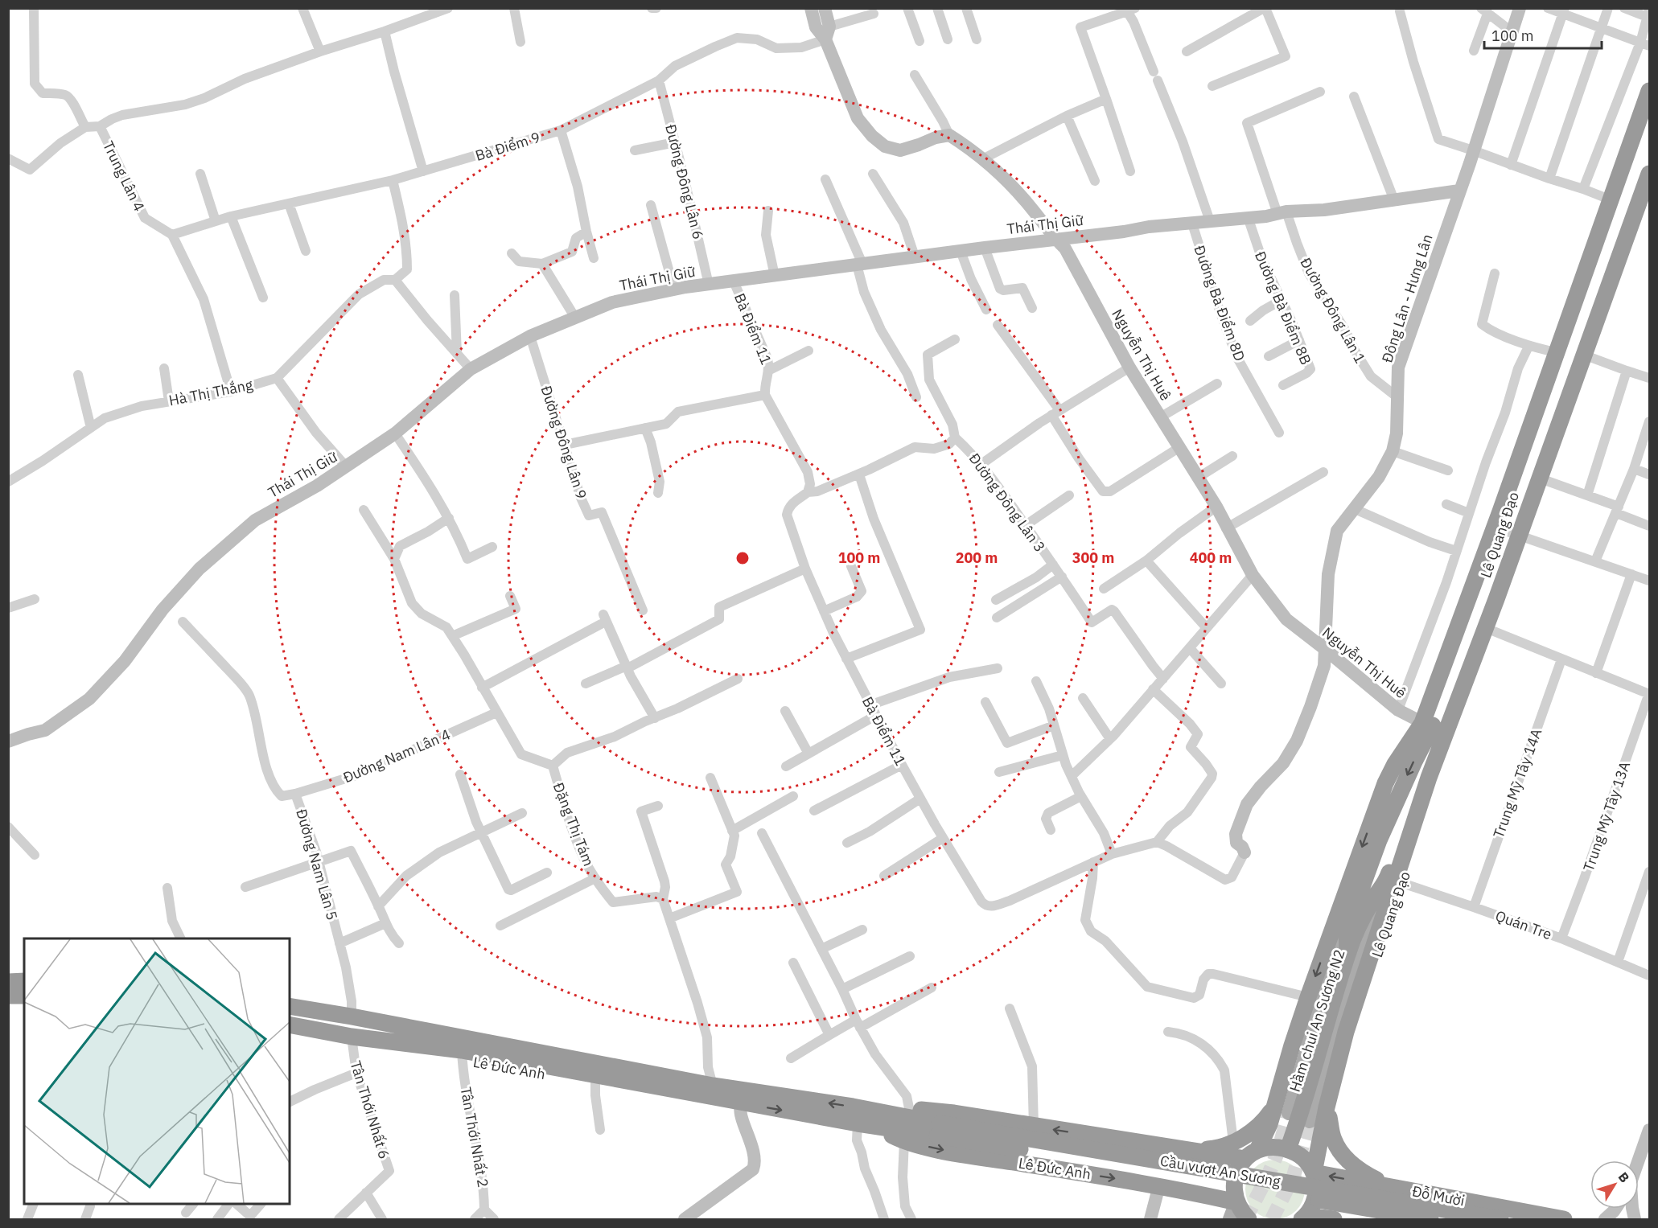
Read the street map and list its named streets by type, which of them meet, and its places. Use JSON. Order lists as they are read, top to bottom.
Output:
{
  "streets": {
    "highway": [
      "Lê Quang Đạo",
      "Lê Đức Anh",
      "Cầu vượt An Sương",
      "Đỗ Mười"
    ],
    "main road": ["Hầm chui An Sương N2"],
    "street": [
      "Bà Điểm 9",
      "Trung Lân 4",
      "Đường Đông Lân 6",
      "Thái Thị Giữ",
      "Đông Lân - Hưng Lân",
      "Đường Bà Điểm 8D",
      "Đường Bà Điểm 8B",
      "Đường Đông Lân 1",
      "Bà Điểm 11",
      "Nguyễn Thị Huê",
      "Hà Thị Thắng",
      "Đường Đông Lân 9",
      "Đường Đông Lân 3",
      "Đường Nam Lân 4",
      "Trung Mỹ Tây 14A",
      "Trung Mỹ Tây 13A",
      "Đặng Thị Tám",
      "Đường Nam Lân 5",
      "Quán Tre",
      "Tân Thới Nhất 6",
      "Tân Thới Nhất 2"
    ]
  },
  "crossings": [
    ["Bà Điểm 9", "Trung Lân 4"],
    ["Bà Điểm 9", "Đường Đông Lân 6"],
    ["Đường Đông Lân 6", "Thái Thị Giữ"],
    ["Thái Thị Giữ", "Đông Lân - Hưng Lân"],
    ["Thái Thị Giữ", "Đường Bà Điểm 8D"],
    ["Thái Thị Giữ", "Đường Bà Điểm 8B"],
    ["Thái Thị Giữ", "Đường Đông Lân 1"],
    ["Thái Thị Giữ", "Bà Điểm 11"],
    ["Thái Thị Giữ", "Nguyễn Thị Huê"],
    ["Thái Thị Giữ", "Đường Đông Lân 9"],
    ["Đông Lân - Hưng Lân", "Đường Đông Lân 1"],
    ["Đông Lân - Hưng Lân", "Nguyễn Thị Huê"],
    ["Nguyễn Thị Huê", "Lê Quang Đạo"],
    ["Lê Quang Đạo", "Quán Tre"],
    ["Lê Quang Đạo", "Hầm chui An Sương N2"],
    ["Lê Quang Đạo", "Lê Đức Anh"],
    ["Lê Quang Đạo", "Đỗ Mười"],
    ["Đường Nam Lân 4", "Đặng Thị Tám"],
    ["Đường Nam Lân 4", "Đường Nam Lân 5"],
    ["Trung Mỹ Tây 14A", "Quán Tre"],
    ["Trung Mỹ Tây 13A", "Quán Tre"],
    ["Đường Nam Lân 5", "Lê Đức Anh"],
    ["Lê Đức Anh", "Tân Thới Nhất 6"],
    ["Lê Đức Anh", "Tân Thới Nhất 2"],
    ["Lê Đức Anh", "Cầu vượt An Sương"]
  ],
  "scale_bar": "100 m",
  "north": "top right",
  "rings": [
    "100 m",
    "200 m",
    "300 m",
    "400 m"
  ]
}
